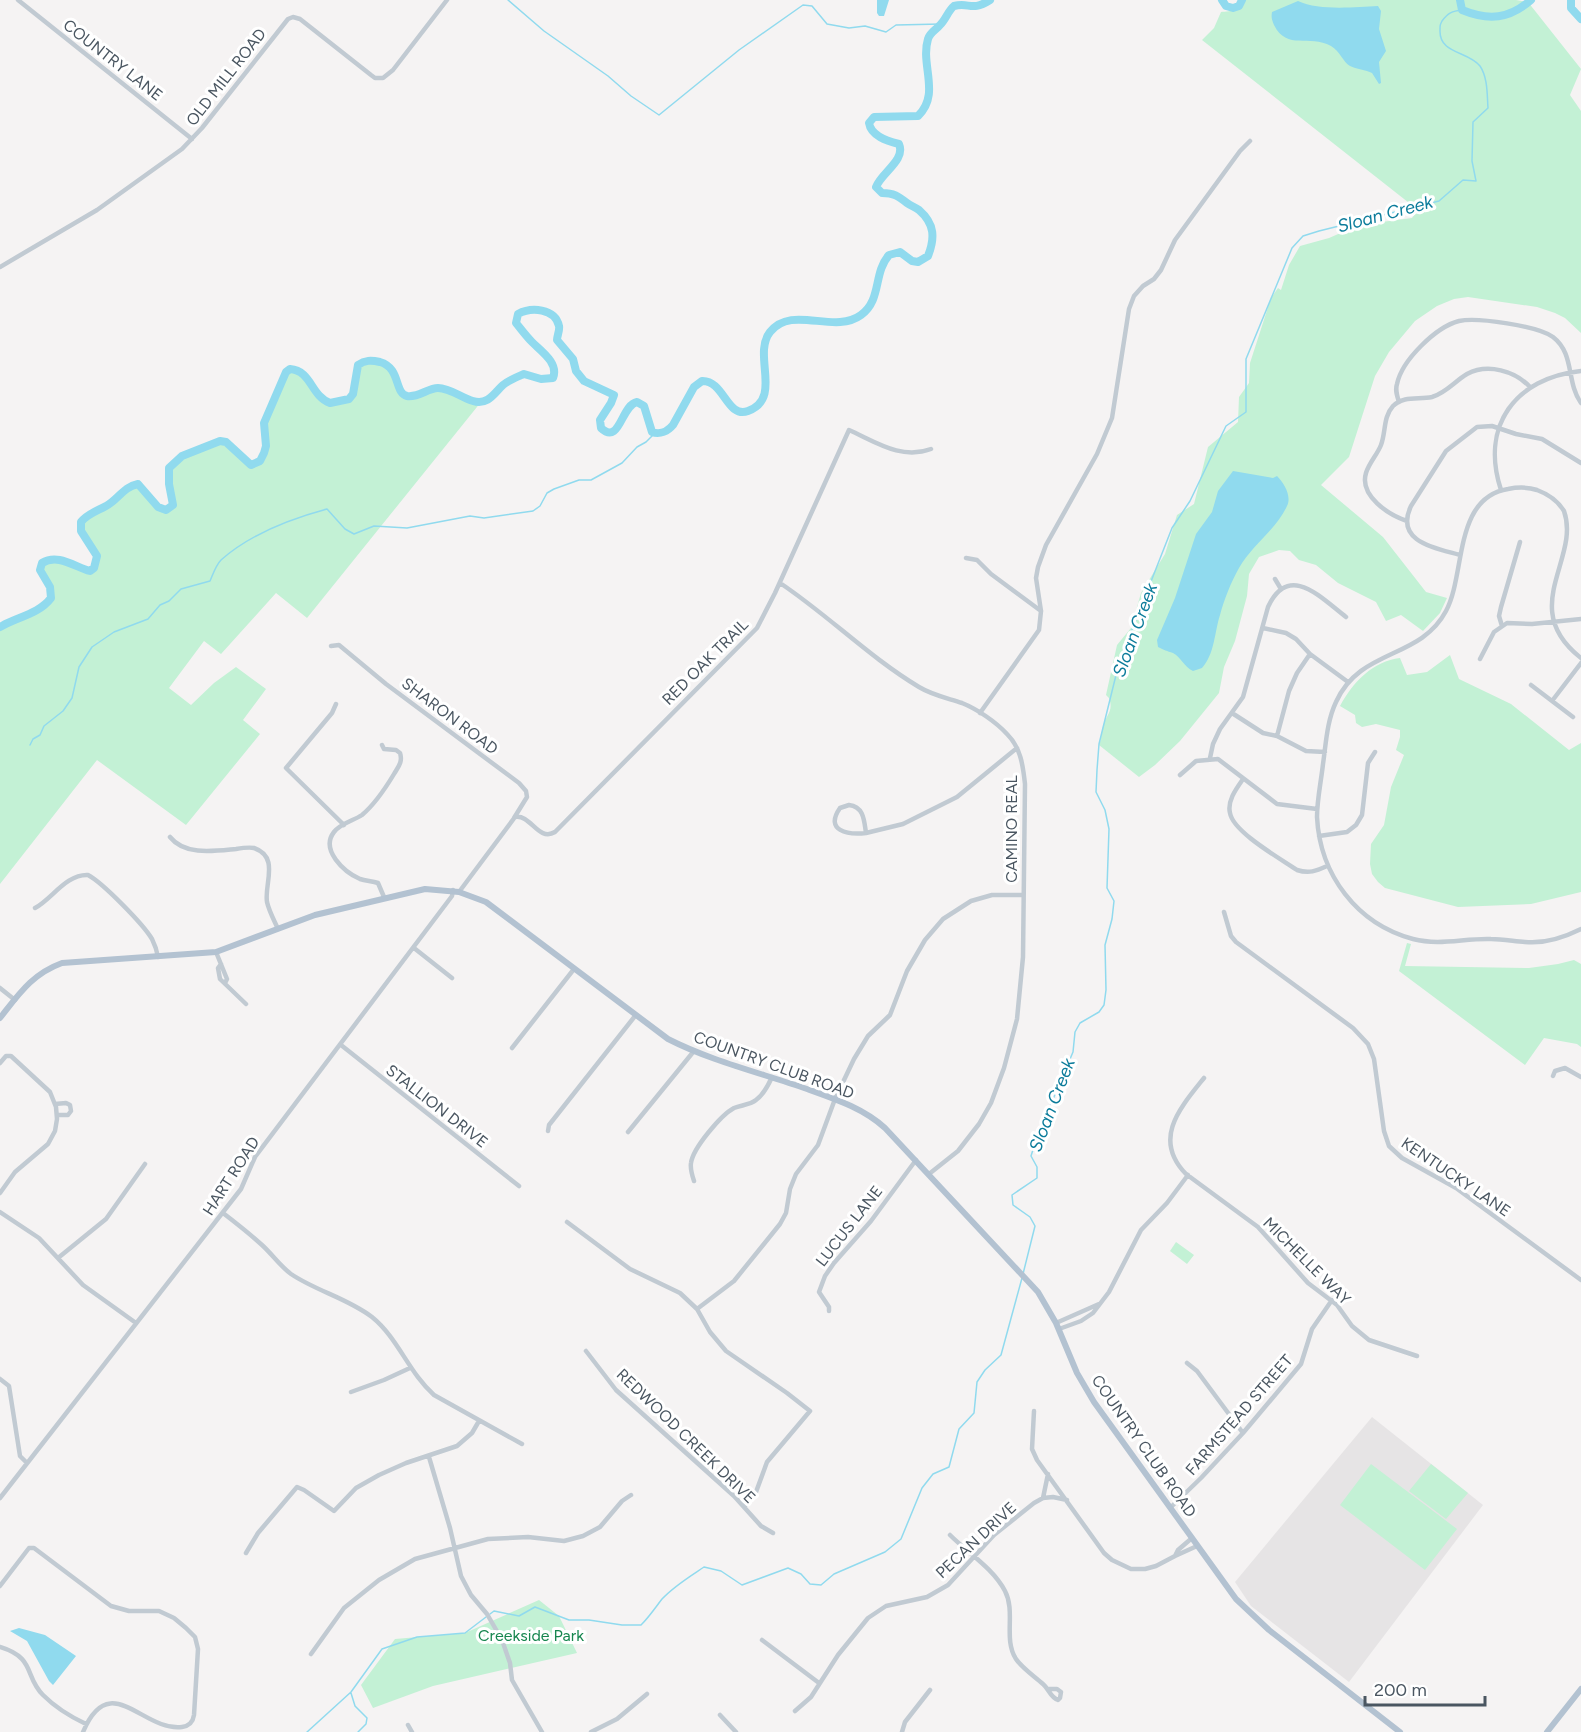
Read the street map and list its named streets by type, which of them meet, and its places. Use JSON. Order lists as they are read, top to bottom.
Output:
{
  "streets": {
    "main road": ["COUNTRY CLUB ROAD"],
    "street": [
      "COUNTRY LANE",
      "OLD MILL ROAD",
      "RED OAK TRAIL",
      "SHARON ROAD",
      "CAMINO REAL",
      "STALLION DRIVE",
      "HART ROAD",
      "KENTUCKY LANE",
      "LUCUS LANE",
      "MICHELLE WAY",
      "FARMSTEAD STREET",
      "REDWOOD CREEK DRIVE",
      "PECAN DRIVE"
    ]
  },
  "crossings": [
    ["COUNTRY LANE", "OLD MILL ROAD"],
    ["RED OAK TRAIL", "SHARON ROAD"],
    ["RED OAK TRAIL", "CAMINO REAL"],
    ["CAMINO REAL", "COUNTRY CLUB ROAD"],
    ["COUNTRY CLUB ROAD", "HART ROAD"],
    ["COUNTRY CLUB ROAD", "LUCUS LANE"],
    ["COUNTRY CLUB ROAD", "FARMSTEAD STREET"],
    ["STALLION DRIVE", "HART ROAD"],
    ["MICHELLE WAY", "FARMSTEAD STREET"]
  ],
  "water": ["Sloan Creek"],
  "parks": ["Creekside Park"],
  "scale_bar": "200 m"
}
